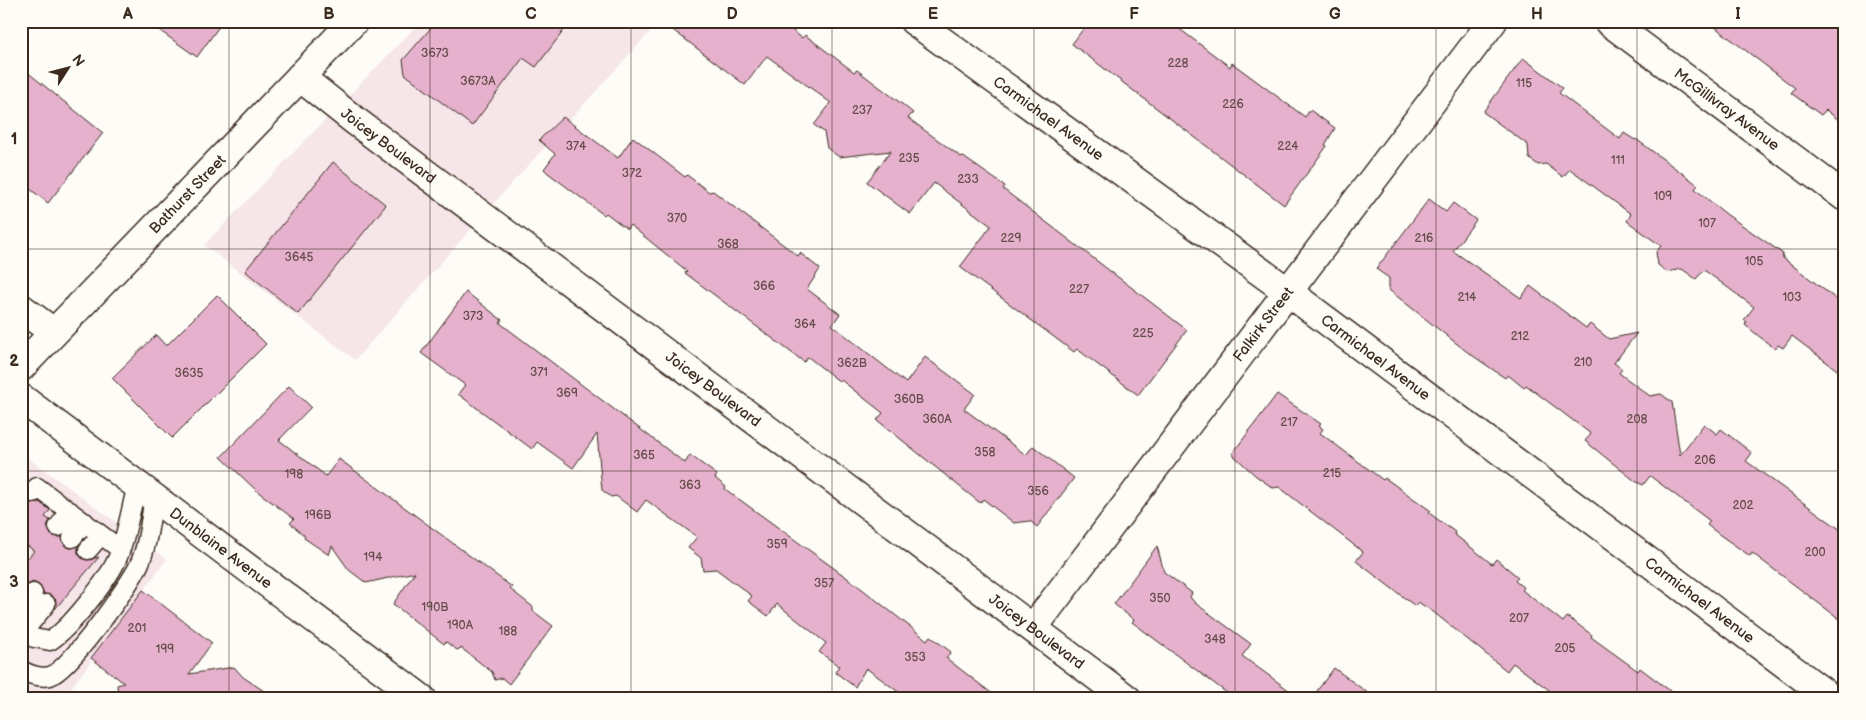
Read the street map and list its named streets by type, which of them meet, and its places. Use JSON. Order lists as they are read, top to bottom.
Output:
{
  "streets": {
    "street": [
      "McGillivray Avenue",
      "Carmichael Avenue",
      "Joicey Boulevard",
      "Bathurst Street",
      "Falkirk Street",
      "Dunblaine Avenue"
    ]
  },
  "crossings": [
    ["Carmichael Avenue", "Falkirk Street"],
    ["Joicey Boulevard", "Bathurst Street"],
    ["Joicey Boulevard", "Falkirk Street"]
  ],
  "house_numbers": [
    "3673",
    "228",
    "3673A",
    "115",
    "226",
    "237",
    "374",
    "224",
    "235",
    "111",
    "372",
    "233",
    "109",
    "370",
    "107",
    "229",
    "216",
    "368",
    "3645",
    "105",
    "366",
    "227",
    "214",
    "103",
    "373",
    "364",
    "225",
    "212",
    "210",
    "362B",
    "371",
    "3635",
    "369",
    "360B",
    "360A",
    "208",
    "217",
    "358",
    "365",
    "206",
    "215",
    "198",
    "363",
    "356",
    "202",
    "196B",
    "359",
    "200",
    "194",
    "357",
    "350",
    "190B",
    "207",
    "190A",
    "201",
    "188",
    "348",
    "205",
    "199",
    "353"
  ],
  "north": "top right",
  "grid": {
    "columns": [
      "A",
      "B",
      "C",
      "D",
      "E",
      "F",
      "G",
      "H",
      "I"
    ],
    "rows": ["1", "2", "3"]
  }
}
